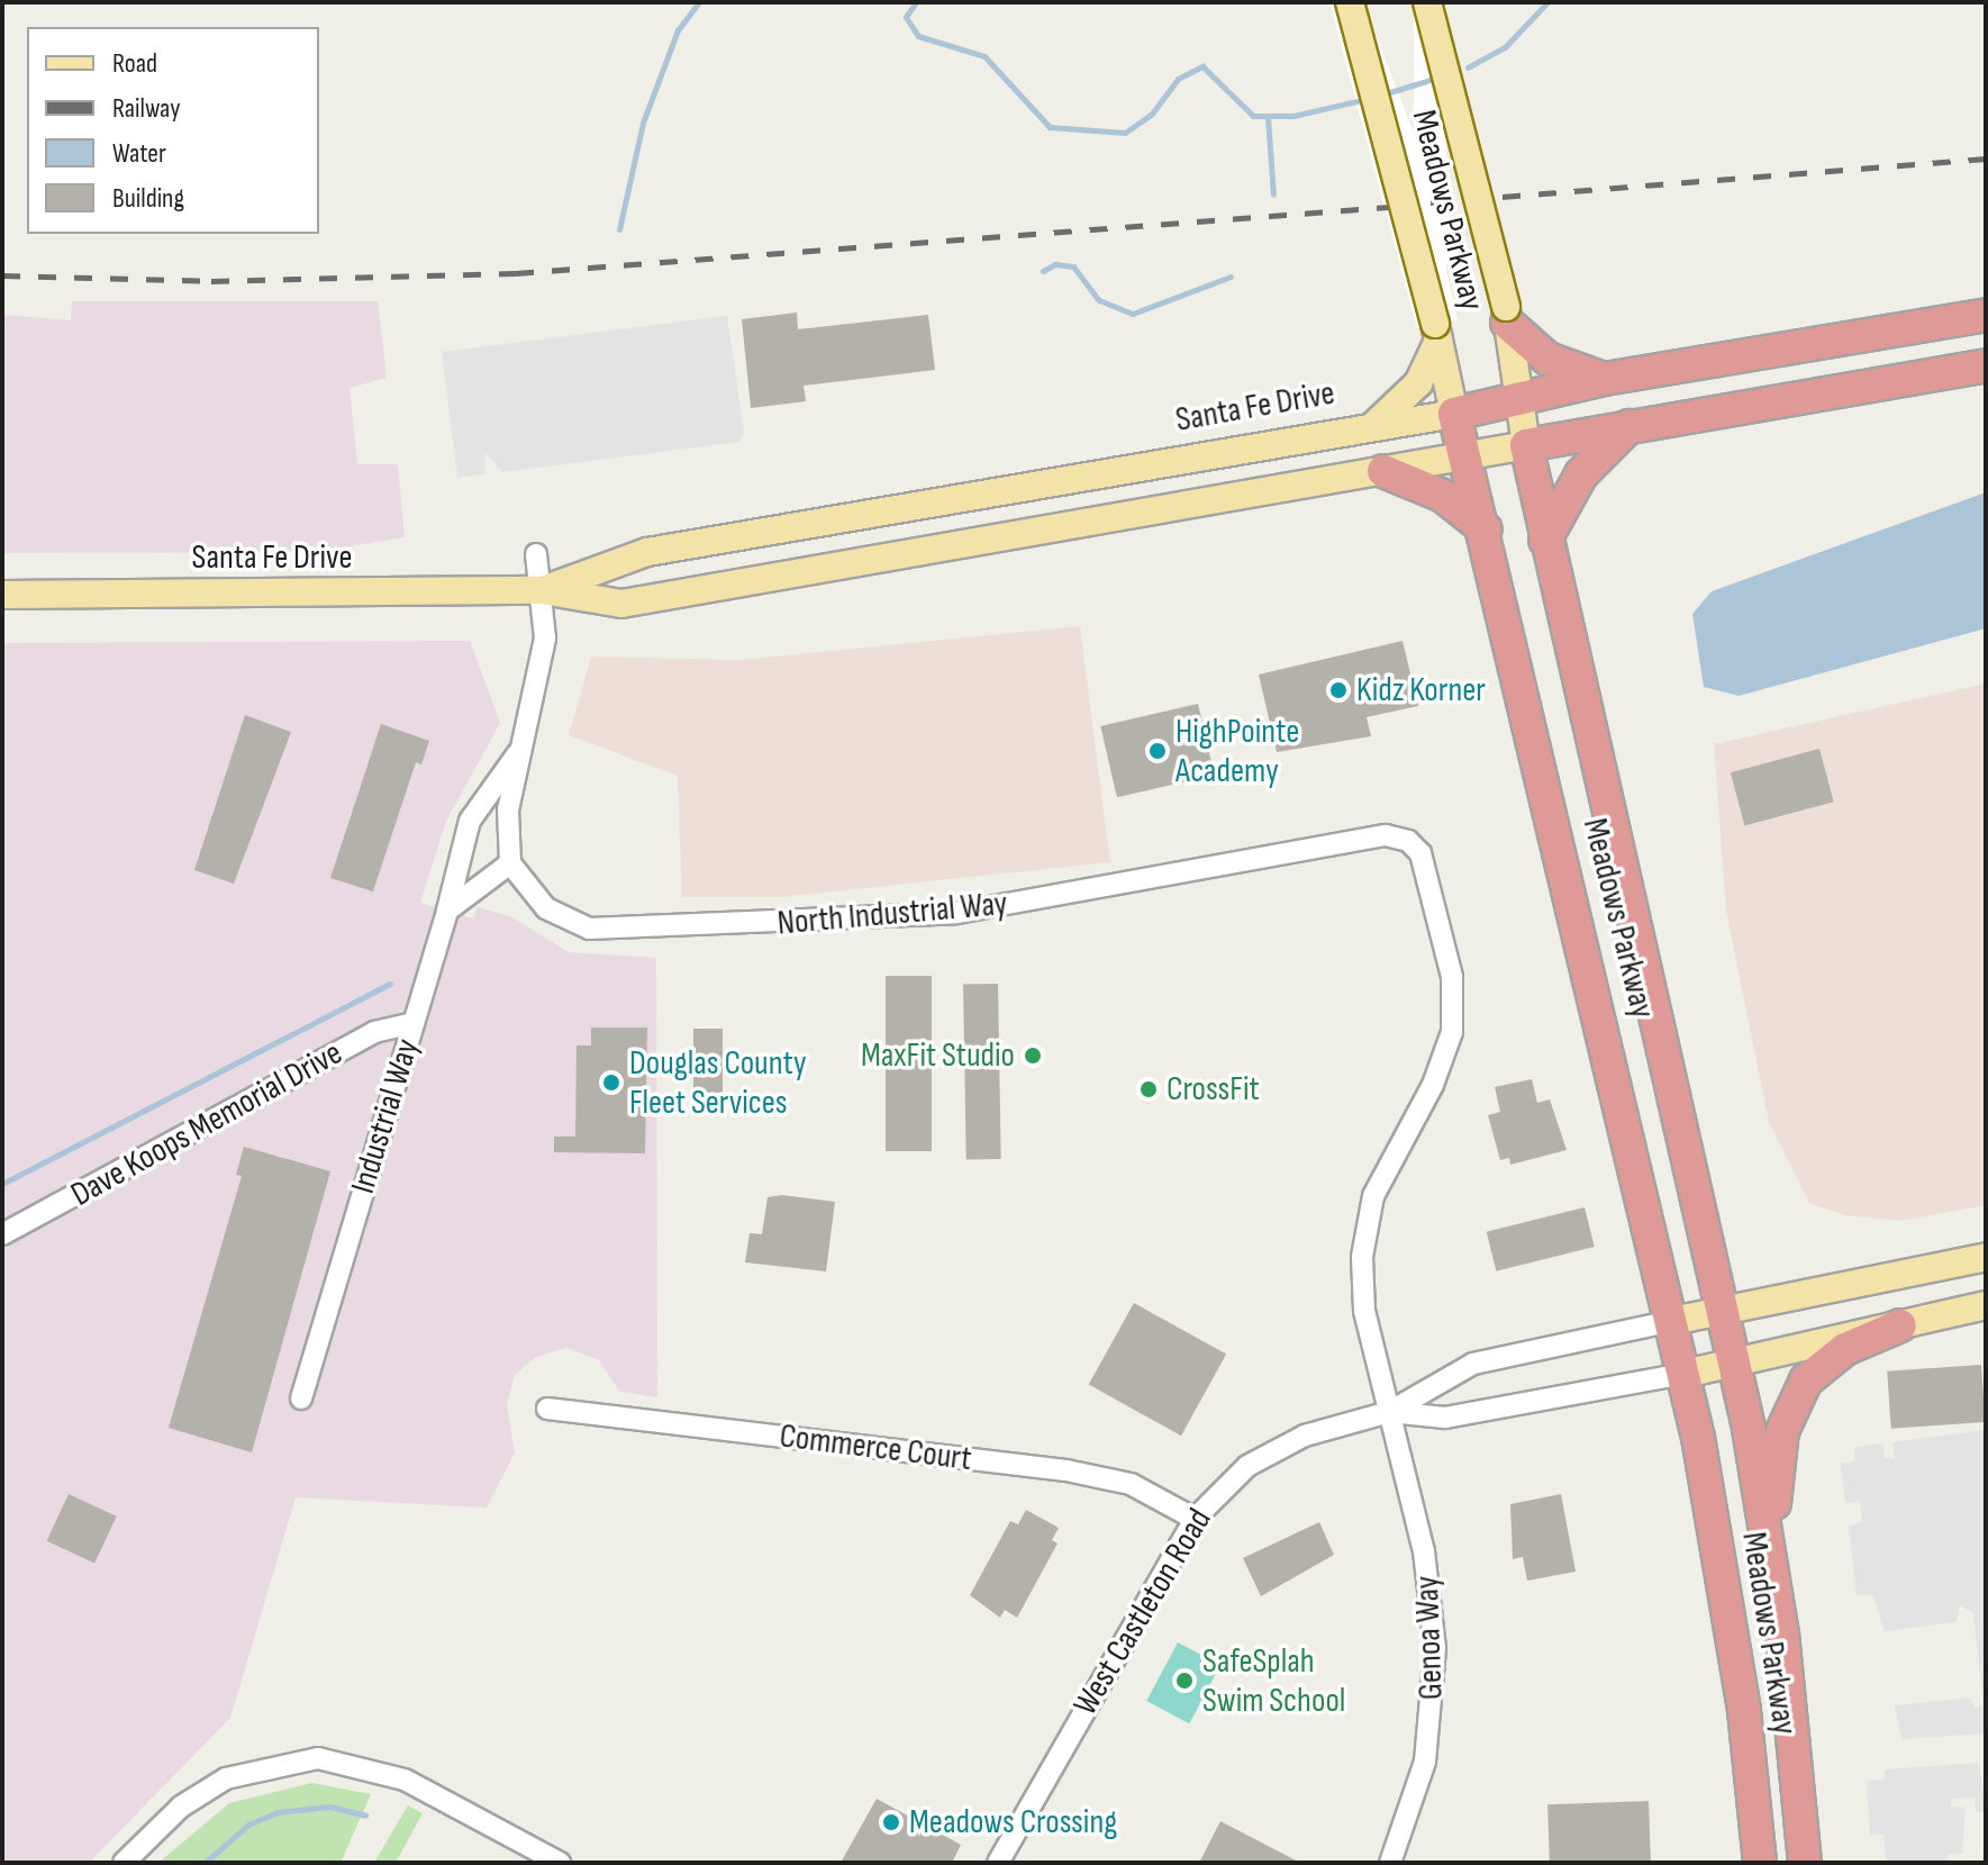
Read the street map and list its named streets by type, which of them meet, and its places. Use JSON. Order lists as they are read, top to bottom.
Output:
{
  "streets": {
    "highway": ["Meadows Parkway", "Santa Fe Drive"],
    "street": [
      "North Industrial Way",
      "Industrial Way",
      "Dave Koops Memorial Drive",
      "Commerce Court",
      "West Castleton Road",
      "Genoa Way"
    ]
  },
  "crossings": [
    ["Meadows Parkway", "Santa Fe Drive"],
    ["North Industrial Way", "West Castleton Road"],
    ["North Industrial Way", "Genoa Way"],
    ["Industrial Way", "Dave Koops Memorial Drive"],
    ["Commerce Court", "West Castleton Road"],
    ["West Castleton Road", "Genoa Way"]
  ],
  "places": [
    "Kidz Korner",
    "HighPointe Academy",
    "MaxFit Studio",
    "Douglas County Fleet Services",
    "CrossFit",
    "SafeSplah Swim School",
    "Meadows Crossing"
  ],
  "legend": [
    "Road",
    "Railway",
    "Water",
    "Building"
  ]
}
